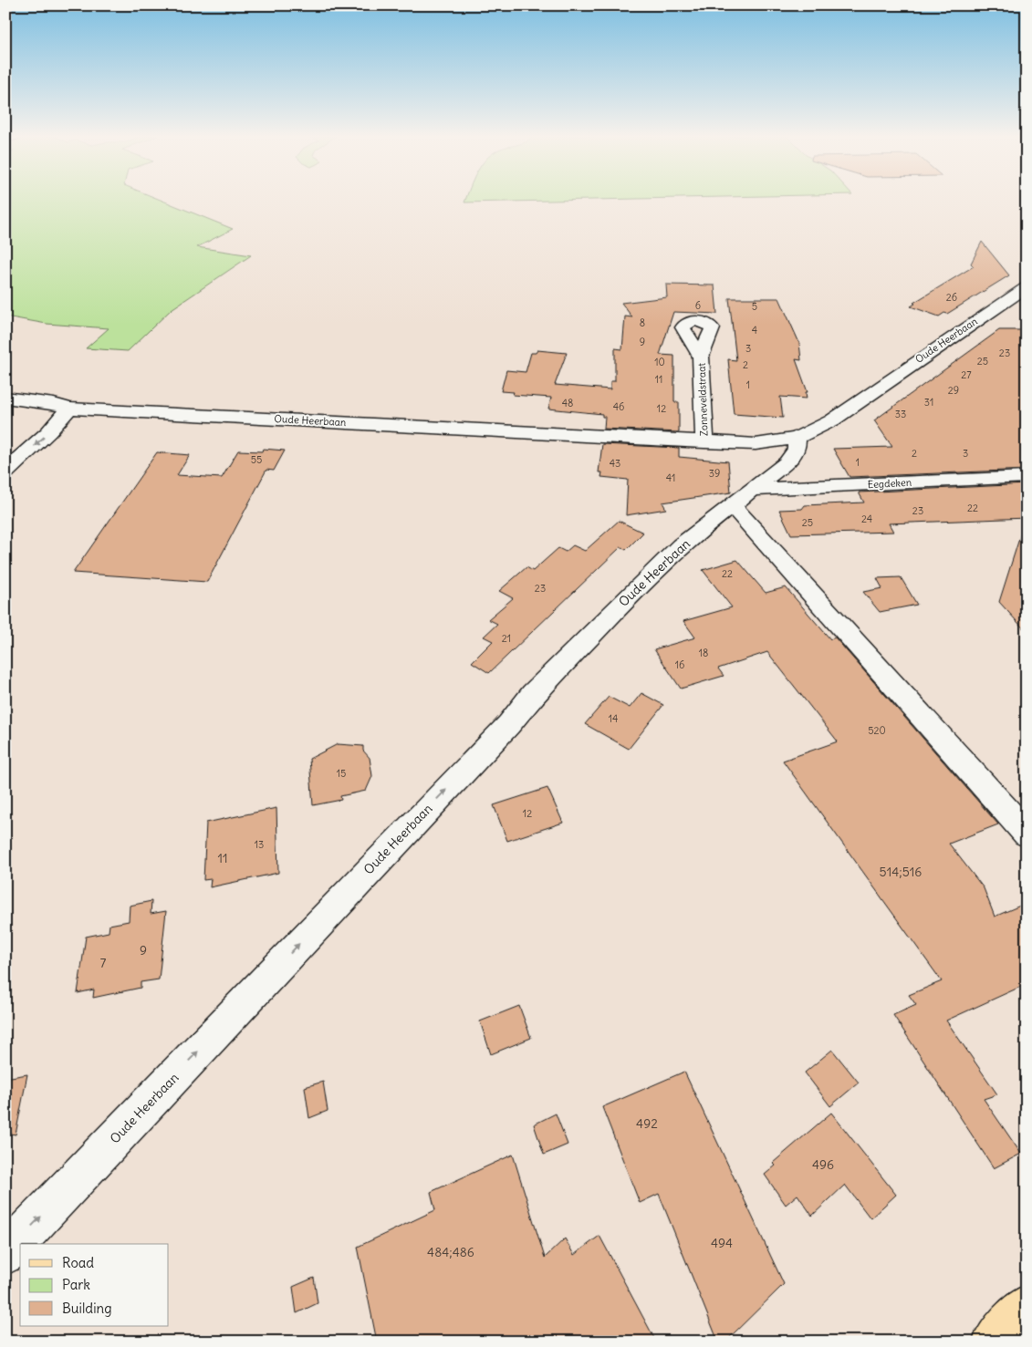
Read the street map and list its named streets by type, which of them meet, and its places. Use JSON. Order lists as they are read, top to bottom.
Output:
{
  "streets": {
    "street": ["Oude Heerbaan", "Zonneveldstraat", "Eegdeken"]
  },
  "crossings": [
    ["Oude Heerbaan", "Zonneveldstraat"],
    ["Oude Heerbaan", "Eegdeken"]
  ],
  "one_way": ["Oude Heerbaan"],
  "house_numbers": [
    "26",
    "6",
    "5",
    "8",
    "4",
    "9",
    "3",
    "23",
    "25",
    "10",
    "2",
    "27",
    "11",
    "1",
    "29",
    "31",
    "48",
    "46",
    "12",
    "33",
    "2",
    "3",
    "55",
    "1",
    "43",
    "39",
    "41",
    "22",
    "23",
    "24",
    "25",
    "22",
    "23",
    "21",
    "18",
    "16",
    "14",
    "520",
    "15",
    "12",
    "13",
    "11",
    "514;516",
    "9",
    "7",
    "492",
    "496",
    "494",
    "484;486"
  ],
  "legend": ["Road", "Park", "Building"]
}
